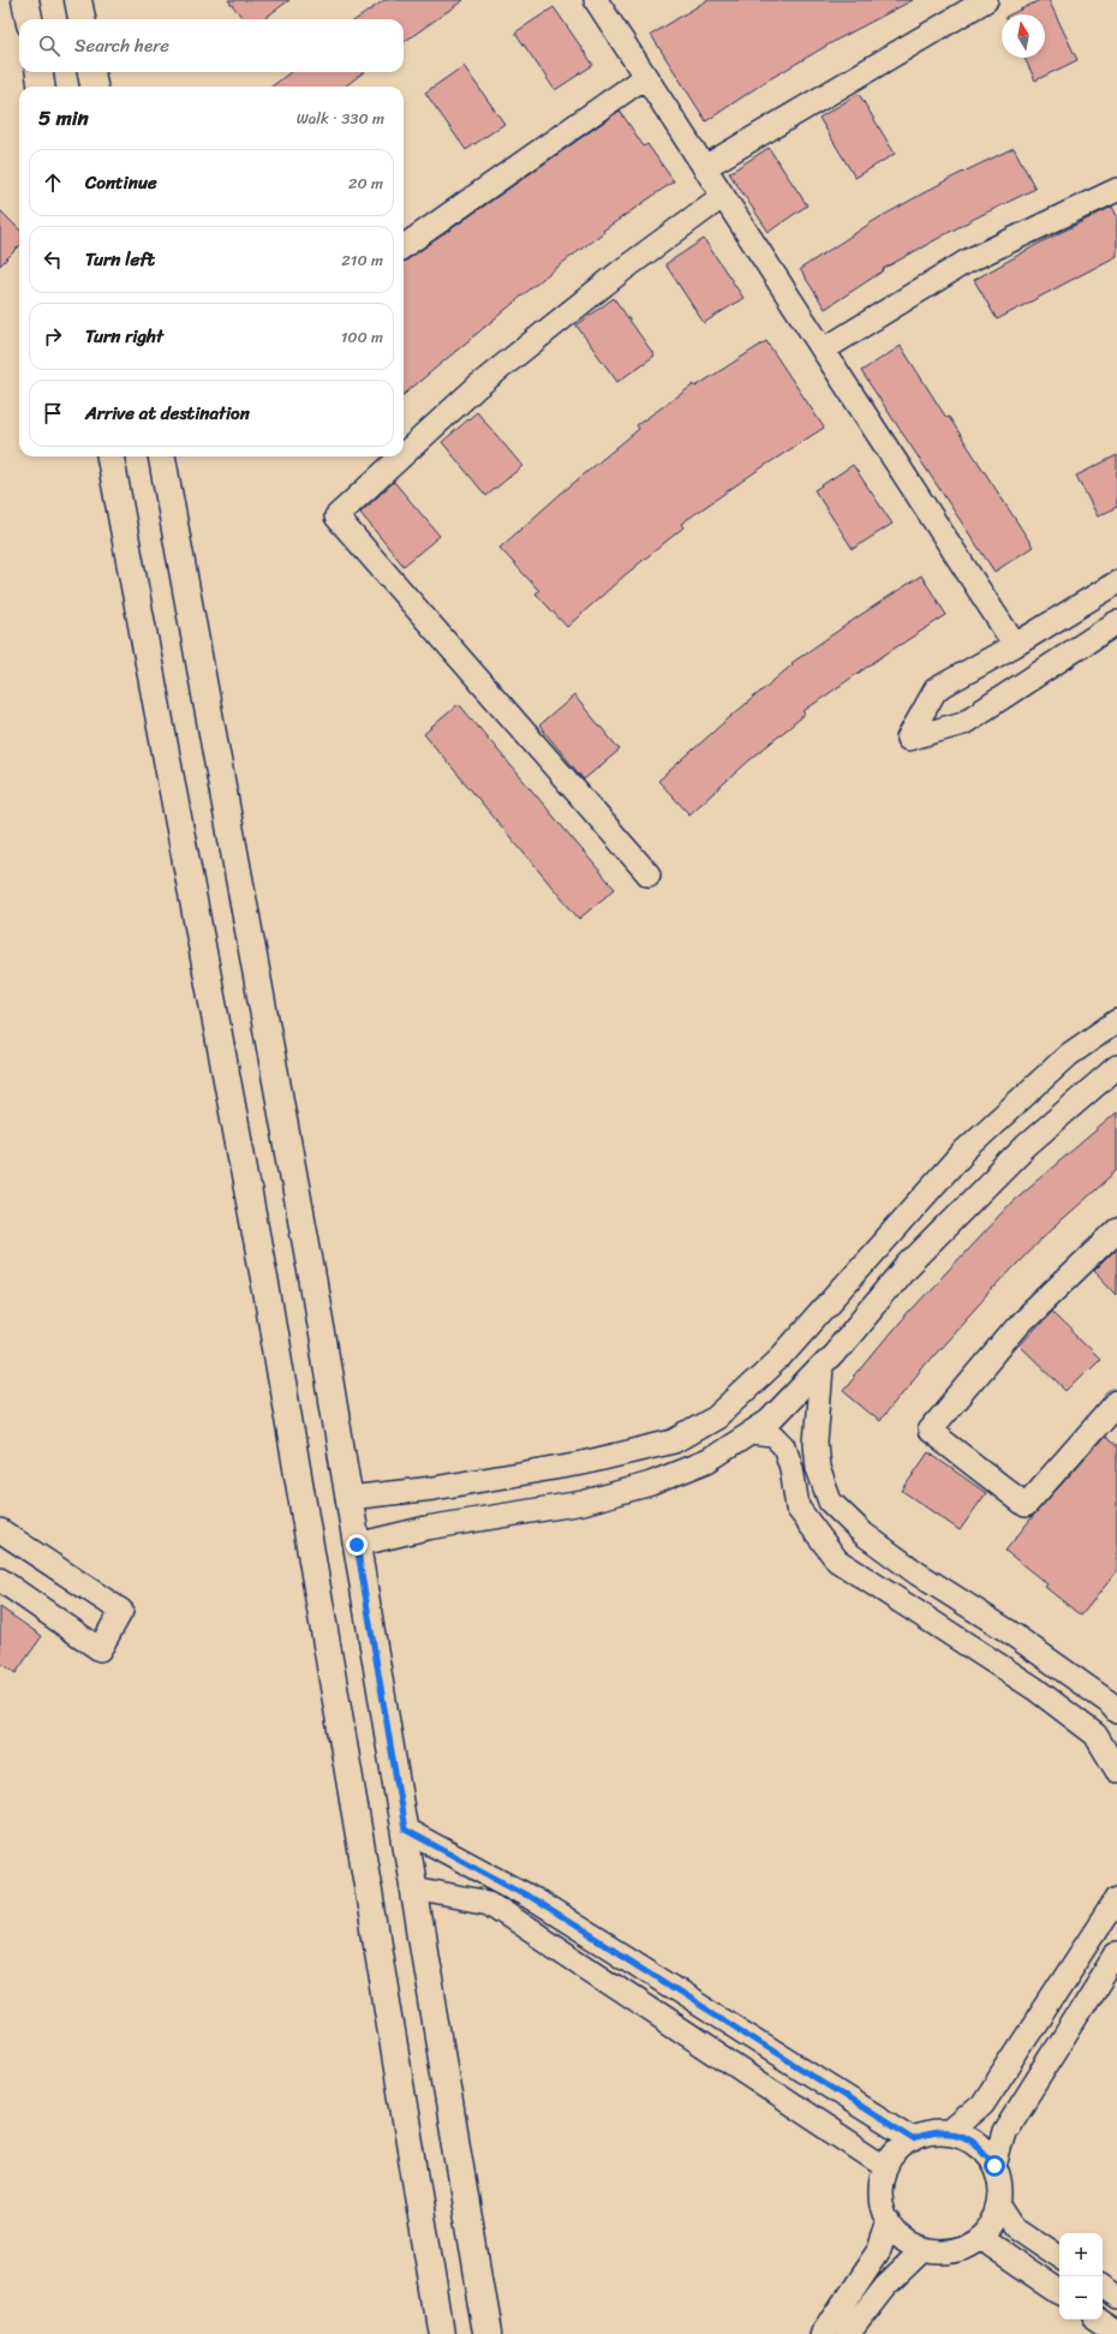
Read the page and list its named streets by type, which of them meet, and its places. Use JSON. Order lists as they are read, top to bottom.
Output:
{
  "north": "top",
  "page": {
    "search": "Search here",
    "heading": ["5 min", "Walk · 330 m"],
    "list": [
      ["Continue", "20 m"],
      ["Turn left", "210 m"],
      ["Turn right", "100 m"],
      "Arrive at destination"
    ],
    "map_buttons": ["+", "−"]
  }
}
